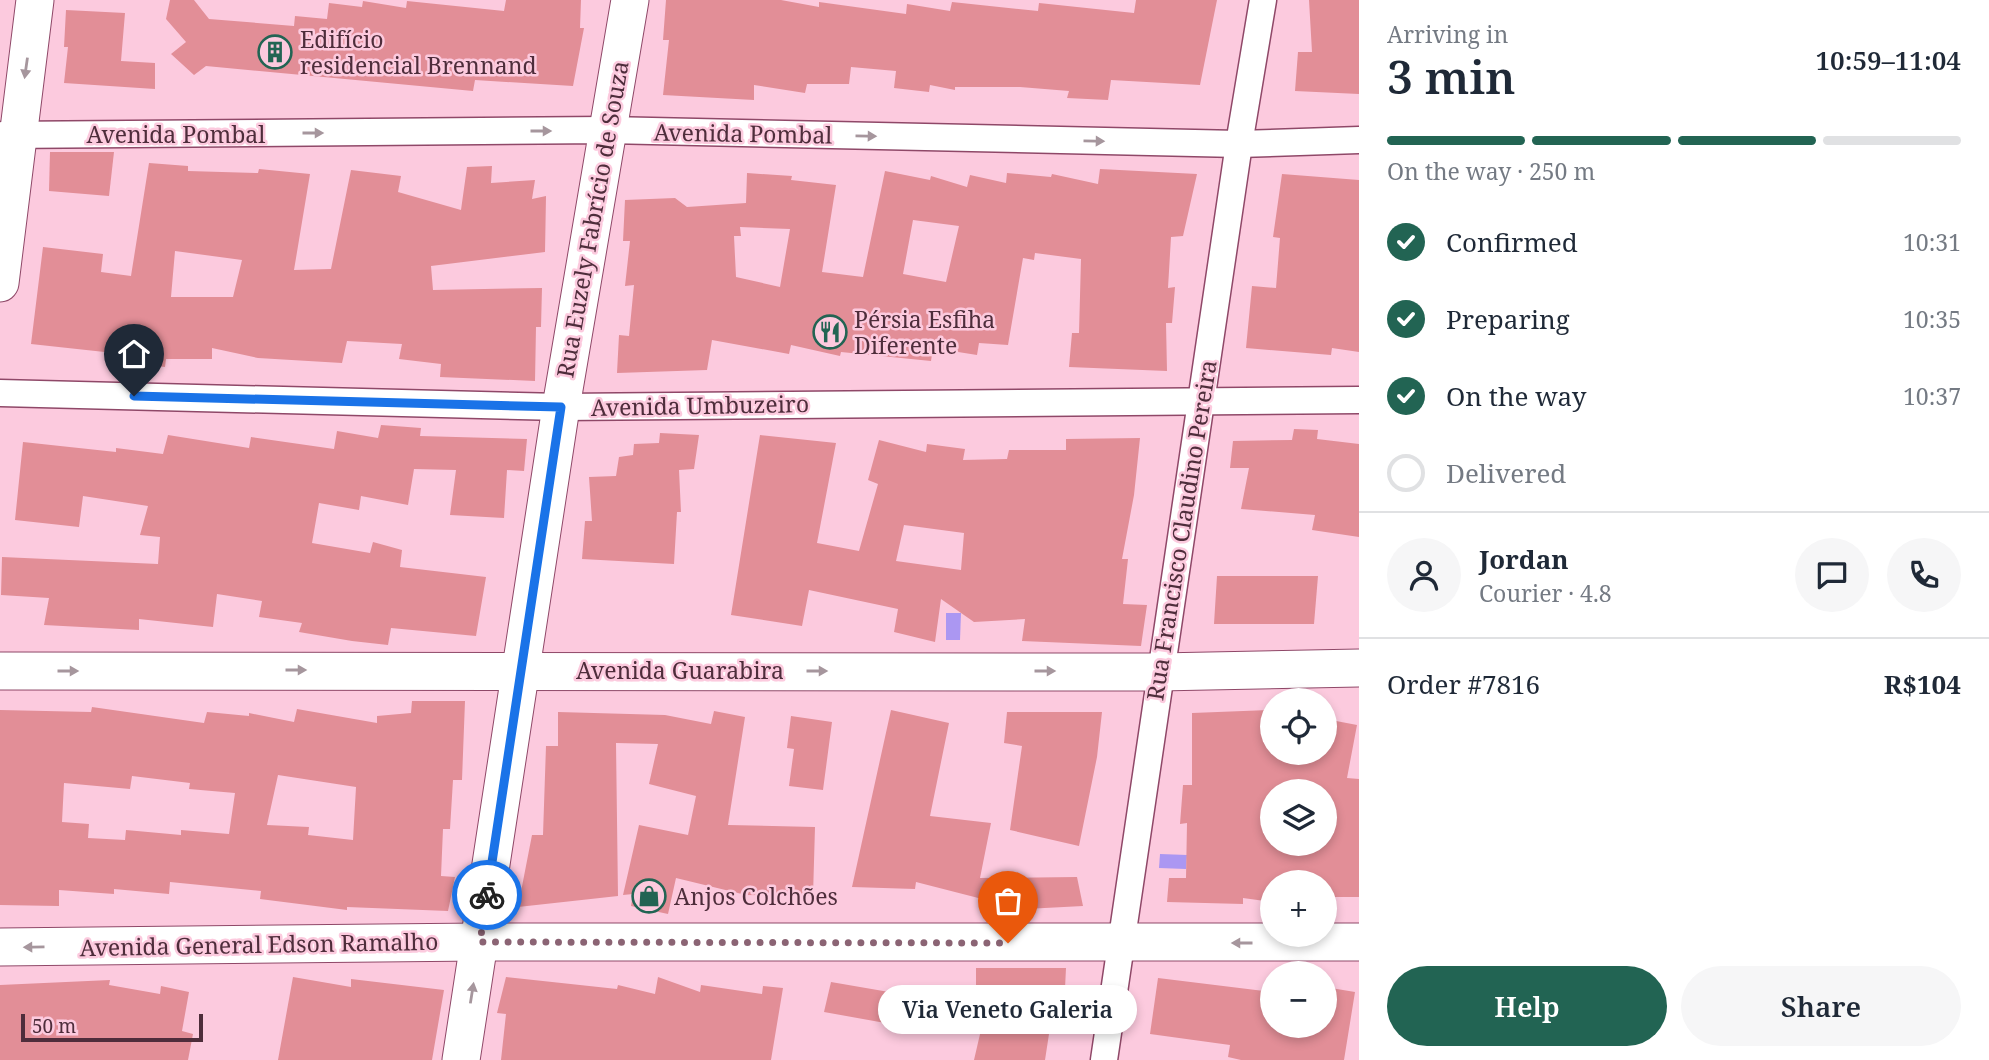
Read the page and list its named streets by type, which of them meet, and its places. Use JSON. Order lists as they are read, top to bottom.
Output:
{
  "streets": {
    "main road": ["Rua Euzely Fabrício de Souza", "Avenida Guarabira", "Avenida General Edson Ramalho"],
    "street": ["Avenida Pombal", "Avenida Umbuzeiro", "Rua Francisco Claudino Pereira"]
  },
  "crossings": [
    ["Avenida Pombal", "Rua Euzely Fabrício de Souza"],
    ["Avenida Pombal", "Rua Francisco Claudino Pereira"],
    ["Rua Euzely Fabrício de Souza", "Avenida Umbuzeiro"],
    ["Rua Euzely Fabrício de Souza", "Avenida Guarabira"],
    ["Rua Euzely Fabrício de Souza", "Avenida General Edson Ramalho"],
    ["Avenida Umbuzeiro", "Rua Francisco Claudino Pereira"],
    ["Rua Francisco Claudino Pereira", "Avenida Guarabira"],
    ["Rua Francisco Claudino Pereira", "Avenida General Edson Ramalho"]
  ],
  "one_way": ["Avenida Pombal", "Avenida Guarabira", "Avenida General Edson Ramalho"],
  "places": {
    "building": ["Edifício residencial Brennand"],
    "restaurant": ["Pérsia Esfiha Diferente"],
    "shop": ["Anjos Colchões"],
    "other": ["Via Veneto Galeria"]
  },
  "scale_bar": "50 m",
  "page": {
    "heading": ["3 min", "Arriving in", "10:59–11:04"],
    "panel": [
      "Jordan",
      "Courier · 4.8",
      "Order #7816",
      "R$104"
    ],
    "bar": "On the way · 250 m",
    "list": [
      ["Confirmed", "10:31"],
      ["Preparing", "10:35"],
      ["On the way", "10:37"],
      "Delivered"
    ],
    "map_buttons": ["+", "−"],
    "buttons": ["Help", "Share"],
    "bubble": "Via Veneto Galeria",
    "scale": "50 m"
  }
}
